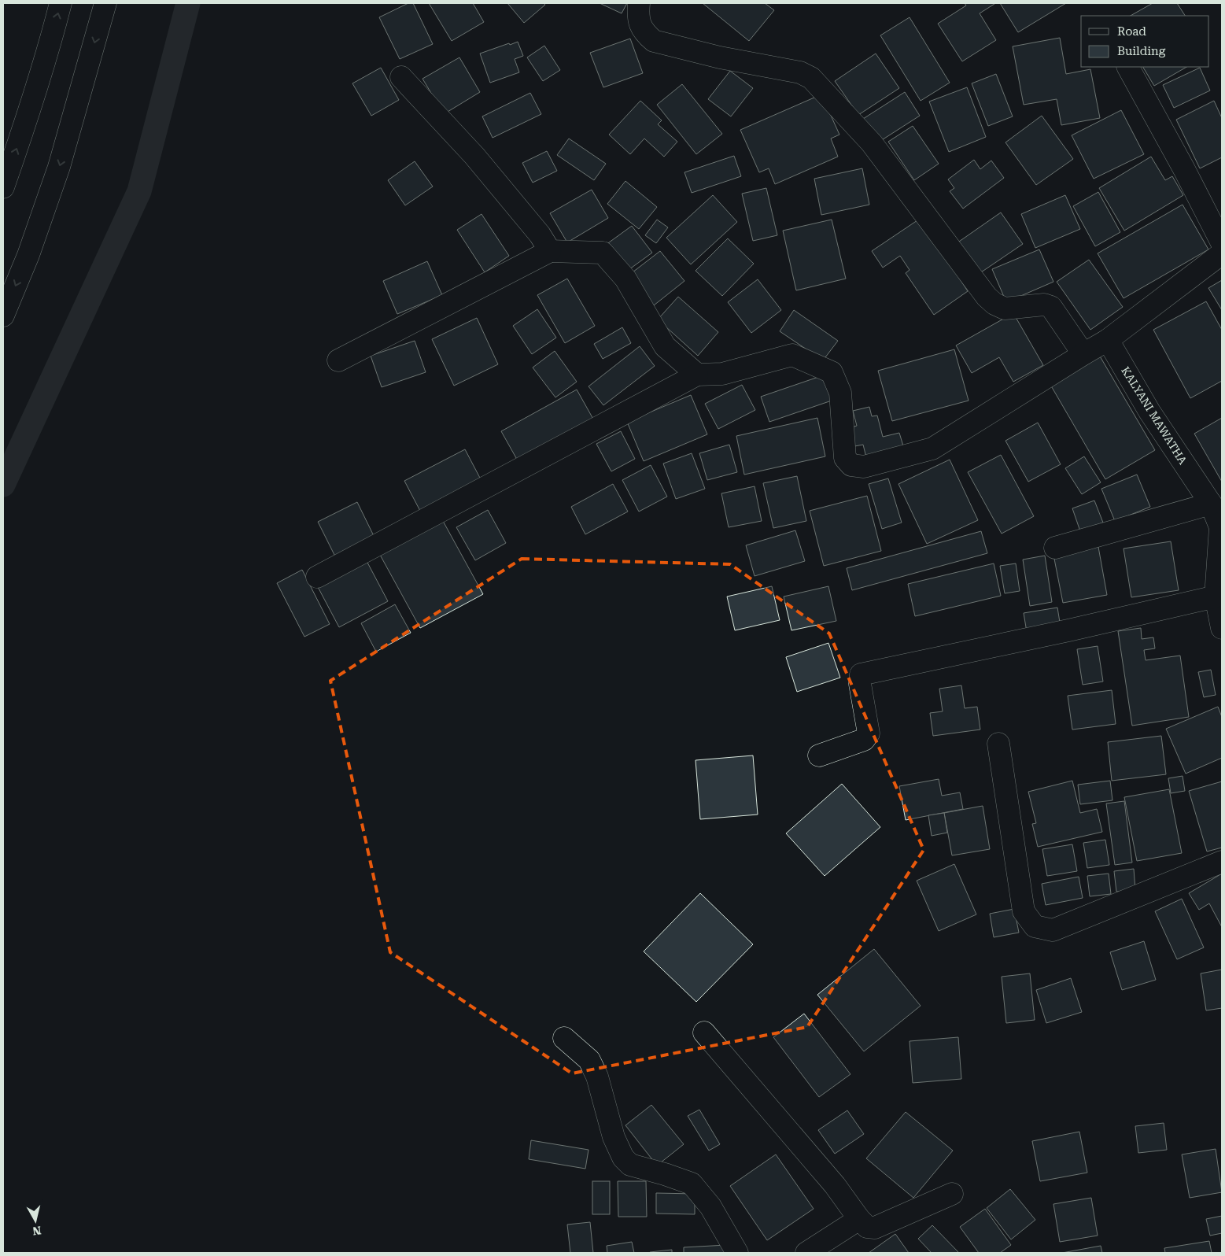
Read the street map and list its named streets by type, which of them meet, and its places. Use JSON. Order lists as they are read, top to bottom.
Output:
{
  "streets": {
    "main road": ["KALYANI MAWATHA"]
  },
  "legend": ["Road", "Building"],
  "north": "bottom"
}
